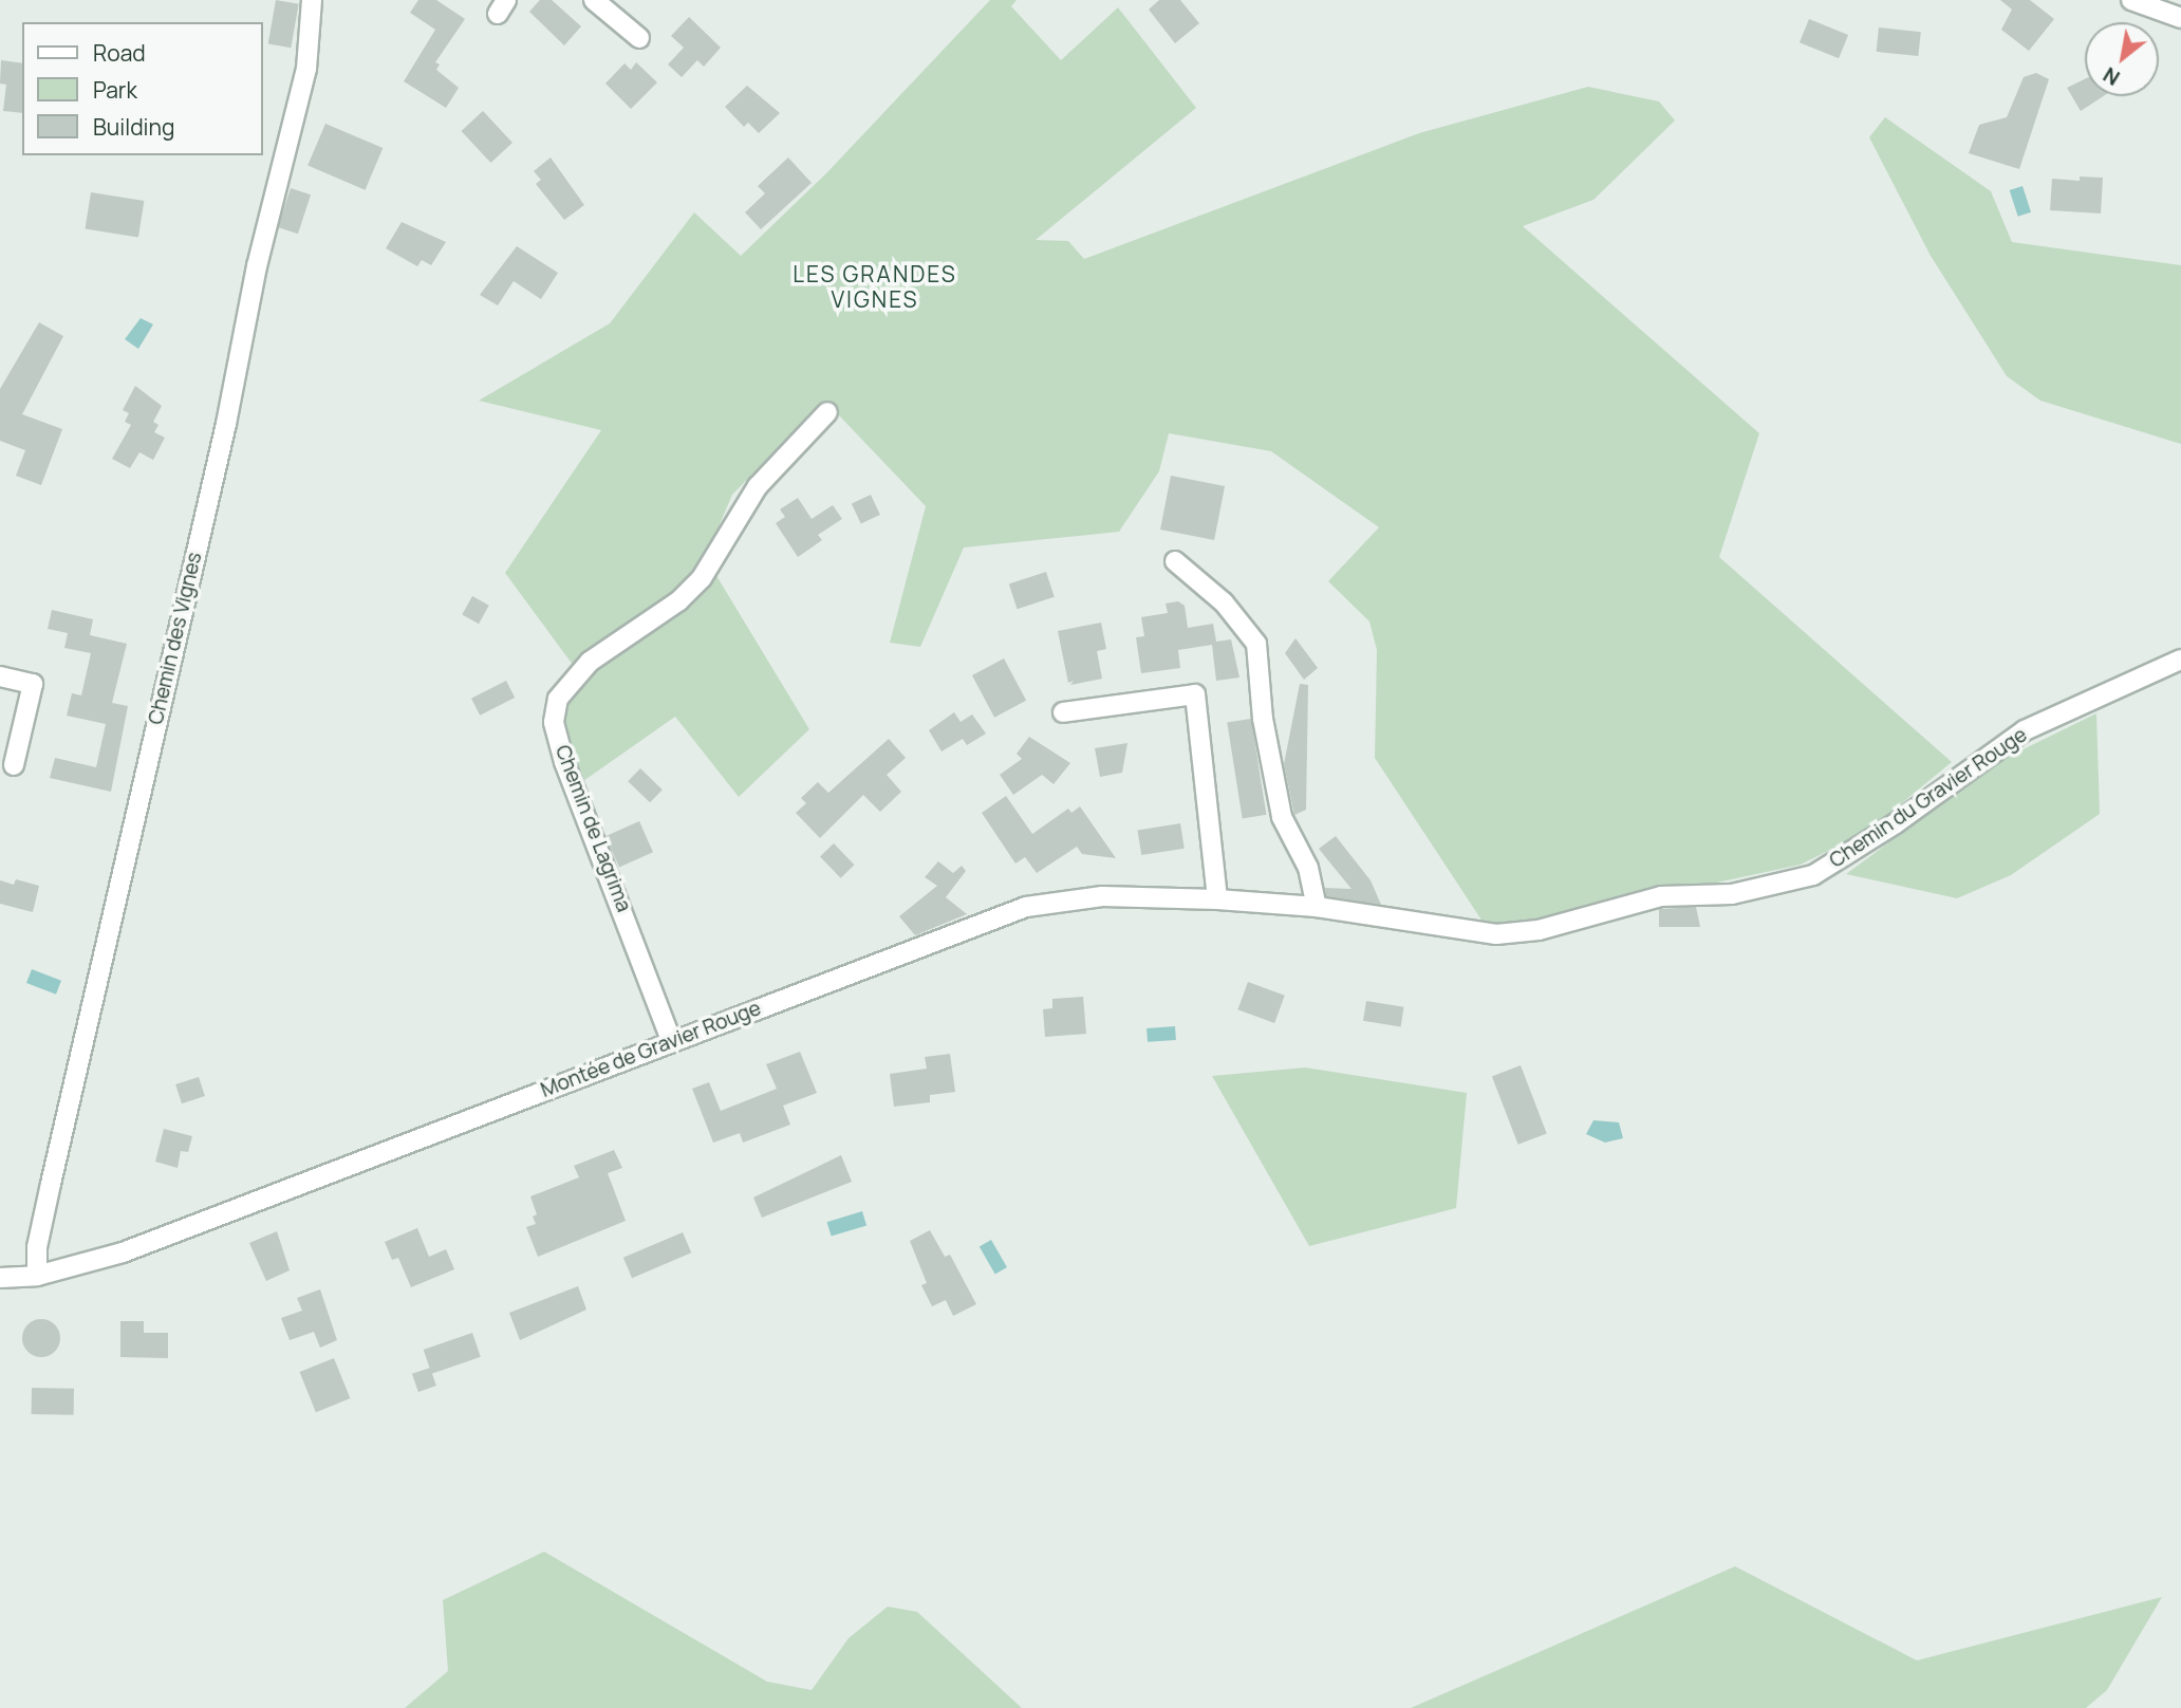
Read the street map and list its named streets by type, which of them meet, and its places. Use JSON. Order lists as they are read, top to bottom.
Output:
{
  "streets": {
    "street": [
      "Chemin des Vignes",
      "Chemin du Gravier Rouge",
      "Chemin de Lagrima",
      "Montée de Gravier Rouge"
    ]
  },
  "crossings": [
    ["Chemin des Vignes", "Montée de Gravier Rouge"],
    ["Chemin du Gravier Rouge", "Montée de Gravier Rouge"],
    ["Chemin de Lagrima", "Montée de Gravier Rouge"]
  ],
  "districts": ["LES GRANDES VIGNES"],
  "legend": ["Road", "Park", "Building"],
  "north": "bottom left"
}
